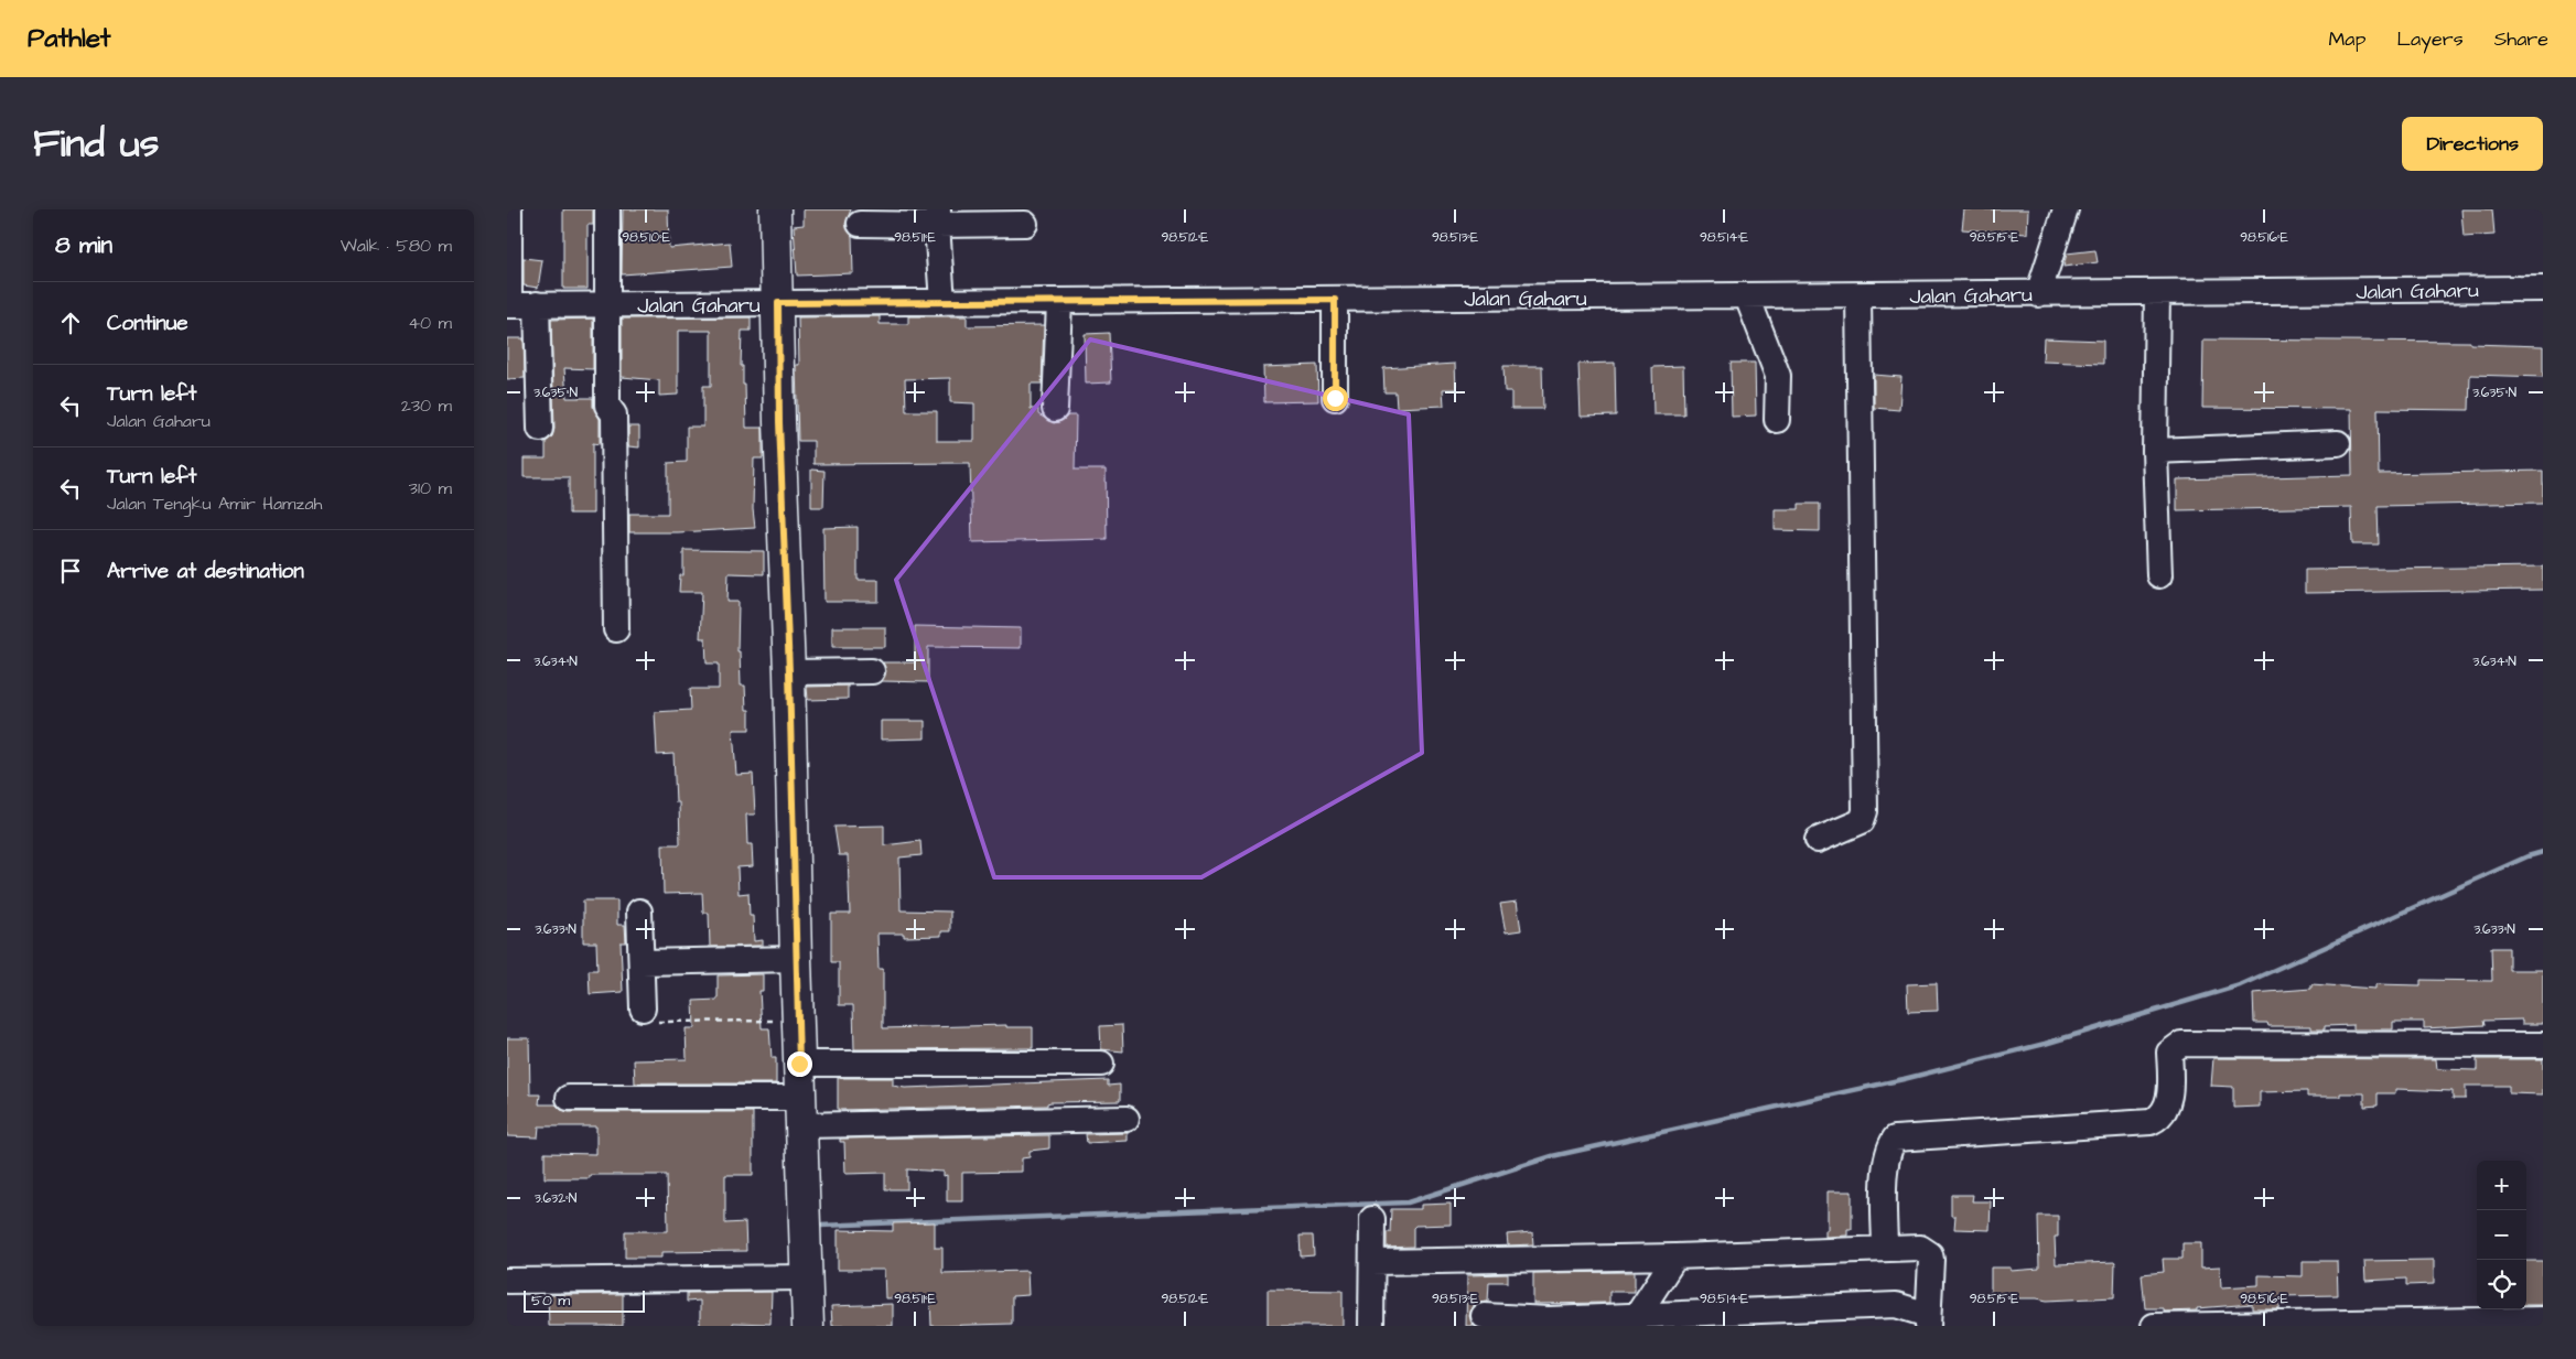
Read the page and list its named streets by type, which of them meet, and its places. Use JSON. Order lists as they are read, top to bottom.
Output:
{
  "streets": {
    "street": ["Jalan Gaharu"]
  },
  "scale_bar": "50 m",
  "page": {
    "header": "Pathlet",
    "nav": ["Map", "Layers", "Share"],
    "title": "Find us",
    "buttons": "Directions",
    "heading": ["8 min", "Walk · 580 m"],
    "list": [
      ["Continue", "40 m"],
      ["Turn left", "Jalan Gaharu", "230 m"],
      ["Turn left", "Jalan Tengku Amir Hamzah", "310 m"],
      "Arrive at destination"
    ],
    "map_buttons": ["+", "−"],
    "scale": "50 m"
  },
  "coordinates": [
    "98.510°E",
    "98.511°E",
    "98.512°E",
    "98.513°E",
    "98.514°E",
    "98.515°E",
    "98.516°E",
    "3.635°N",
    "3.634°N",
    "3.633°N",
    "3.632°N"
  ]
}
